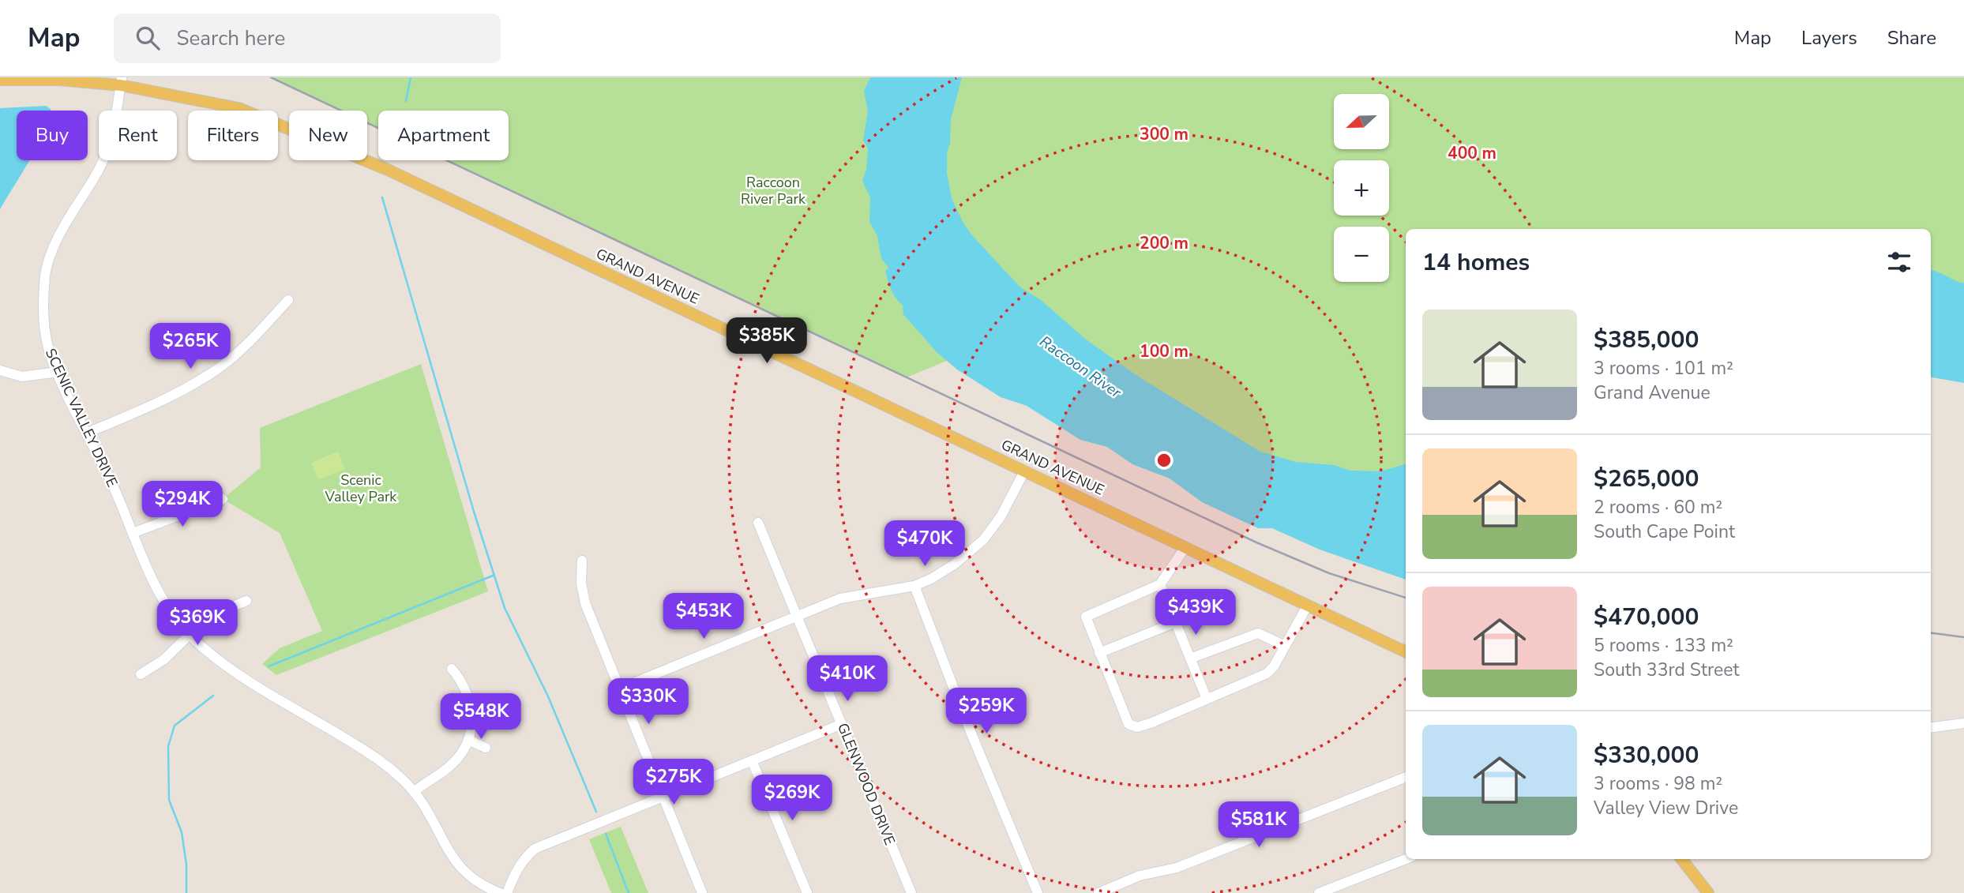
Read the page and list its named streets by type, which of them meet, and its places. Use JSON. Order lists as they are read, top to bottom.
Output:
{
  "streets": {
    "main road": ["GRAND AVENUE"],
    "street": ["SCENIC VALLEY DRIVE", "GLENWOOD DRIVE"]
  },
  "crossings": [
    ["GRAND AVENUE", "SCENIC VALLEY DRIVE"]
  ],
  "water": ["Raccoon River"],
  "parks": ["Raccoon River Park", "Scenic Valley Park"],
  "north": "left",
  "page": {
    "header": "Map",
    "search": "Search here",
    "nav": ["Map", "Layers", "Share"],
    "map_buttons": ["+", "−"],
    "chip": [
      "Buy",
      "Rent",
      "Filters",
      "New",
      "Apartment"
    ],
    "heading": "14 homes",
    "list": [
      {
        "name": "$385,000",
        "note": "3 rooms · 101 m² · Grand Avenue"
      },
      {
        "name": "$265,000",
        "note": "2 rooms · 60 m² · South Cape Point"
      },
      {
        "name": "$470,000",
        "note": "5 rooms · 133 m² · South 33rd Street"
      },
      {
        "name": "$330,000",
        "note": "3 rooms · 98 m² · Valley View Drive"
      }
    ],
    "price": [
      "$385K",
      "$265K",
      "$294K",
      "$470K",
      "$439K",
      "$453K",
      "$369K",
      "$410K",
      "$330K",
      "$259K",
      "$548K",
      "$275K",
      "$269K",
      "$581K"
    ]
  },
  "rings": [
    "300 m",
    "400 m",
    "200 m",
    "100 m"
  ]
}
